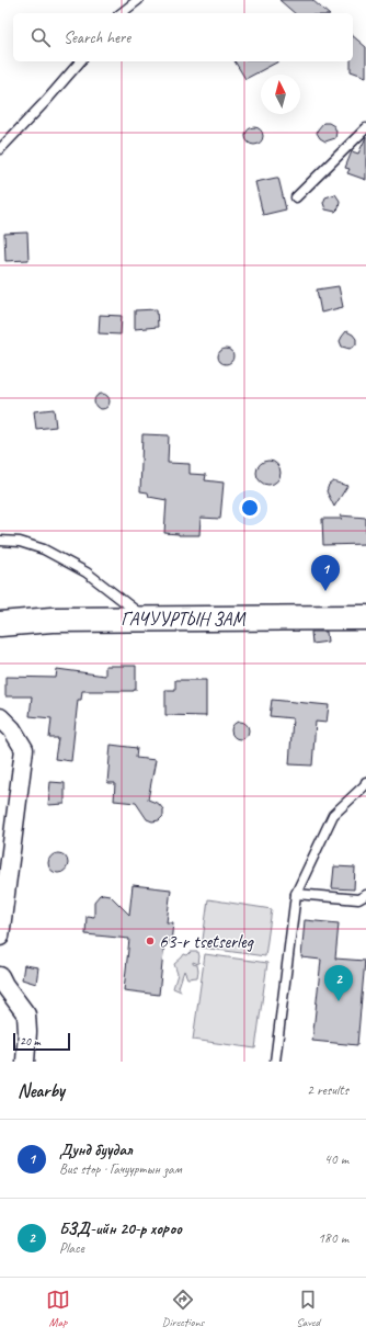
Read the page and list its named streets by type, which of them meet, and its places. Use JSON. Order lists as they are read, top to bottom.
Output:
{
  "streets": {
    "main road": ["ГАЧУУРТЫН ЗАМ"]
  },
  "places": ["63-r tsetserleg"],
  "scale_bar": "20 m",
  "north": "top",
  "page": {
    "search": "Search here",
    "pins": ["1", "2"],
    "scale": "20 m",
    "heading": ["Nearby", "2 results"],
    "list": [
      {
        "mark": "1",
        "name": "Дунд буудал",
        "note": "Bus stop · Гачууртын зам",
        "value": "40 m"
      },
      {
        "mark": "2",
        "name": "БЗД-ийн 20-р хороо",
        "note": "Place",
        "value": "180 m"
      }
    ],
    "nav": ["Map", "Directions", "Saved"]
  }
}
